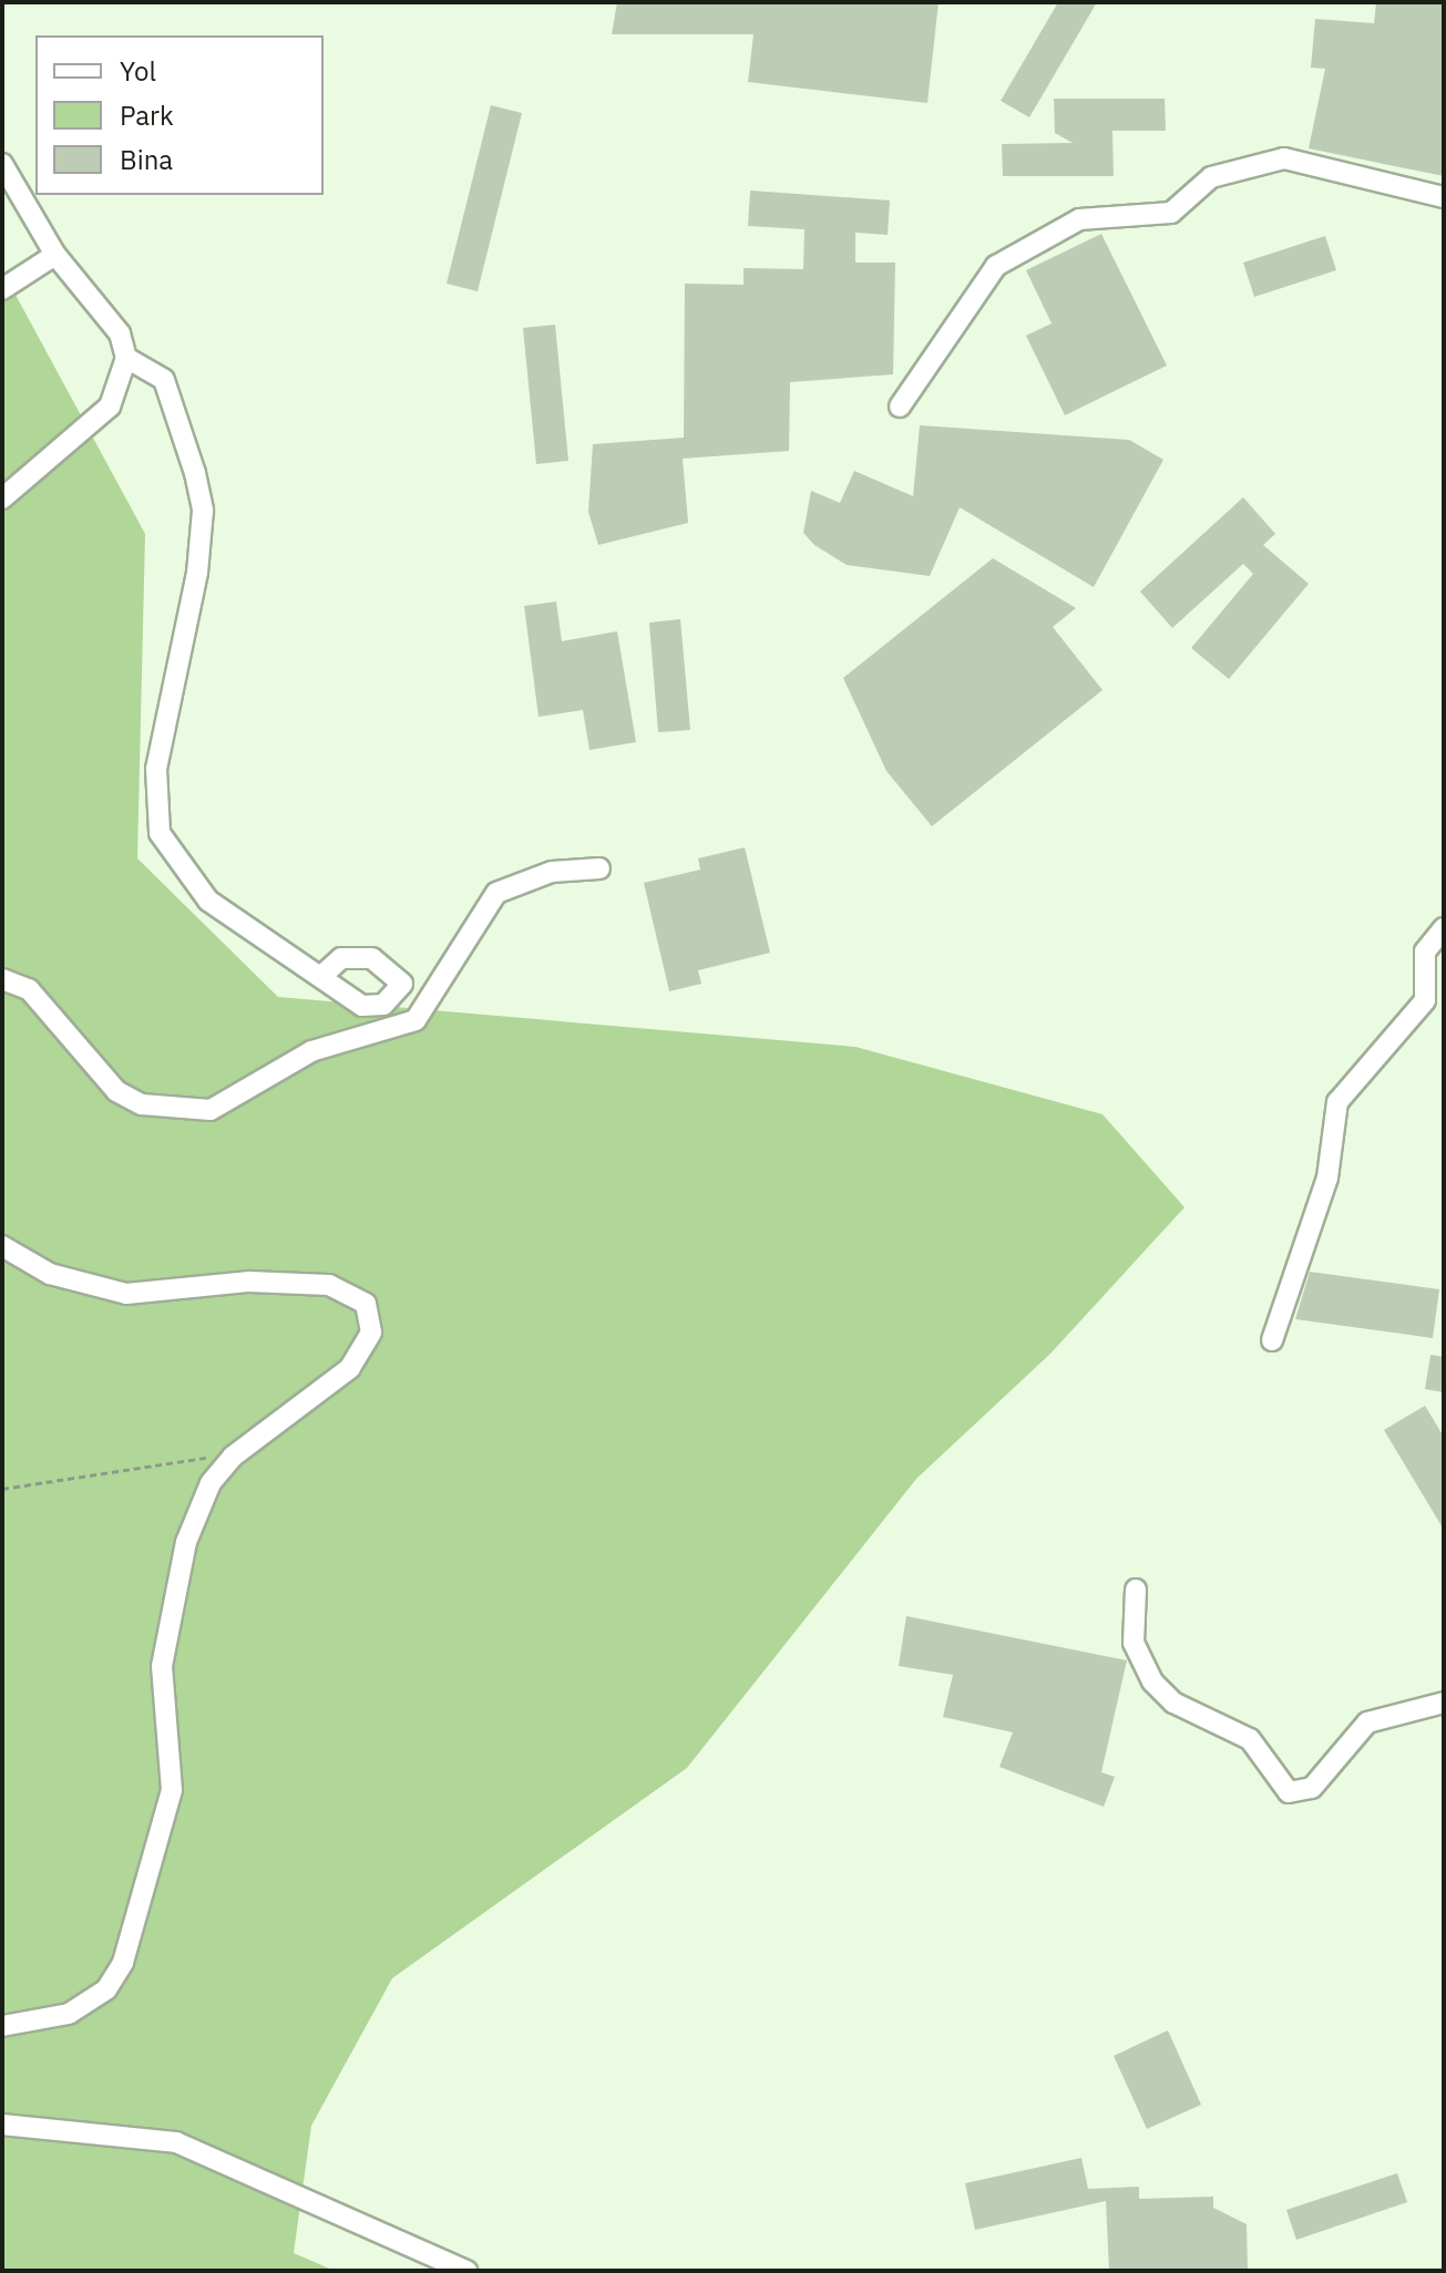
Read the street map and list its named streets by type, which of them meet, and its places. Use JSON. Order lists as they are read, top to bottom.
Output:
{
  "legend": ["Yol", "Park", "Bina"]
}
